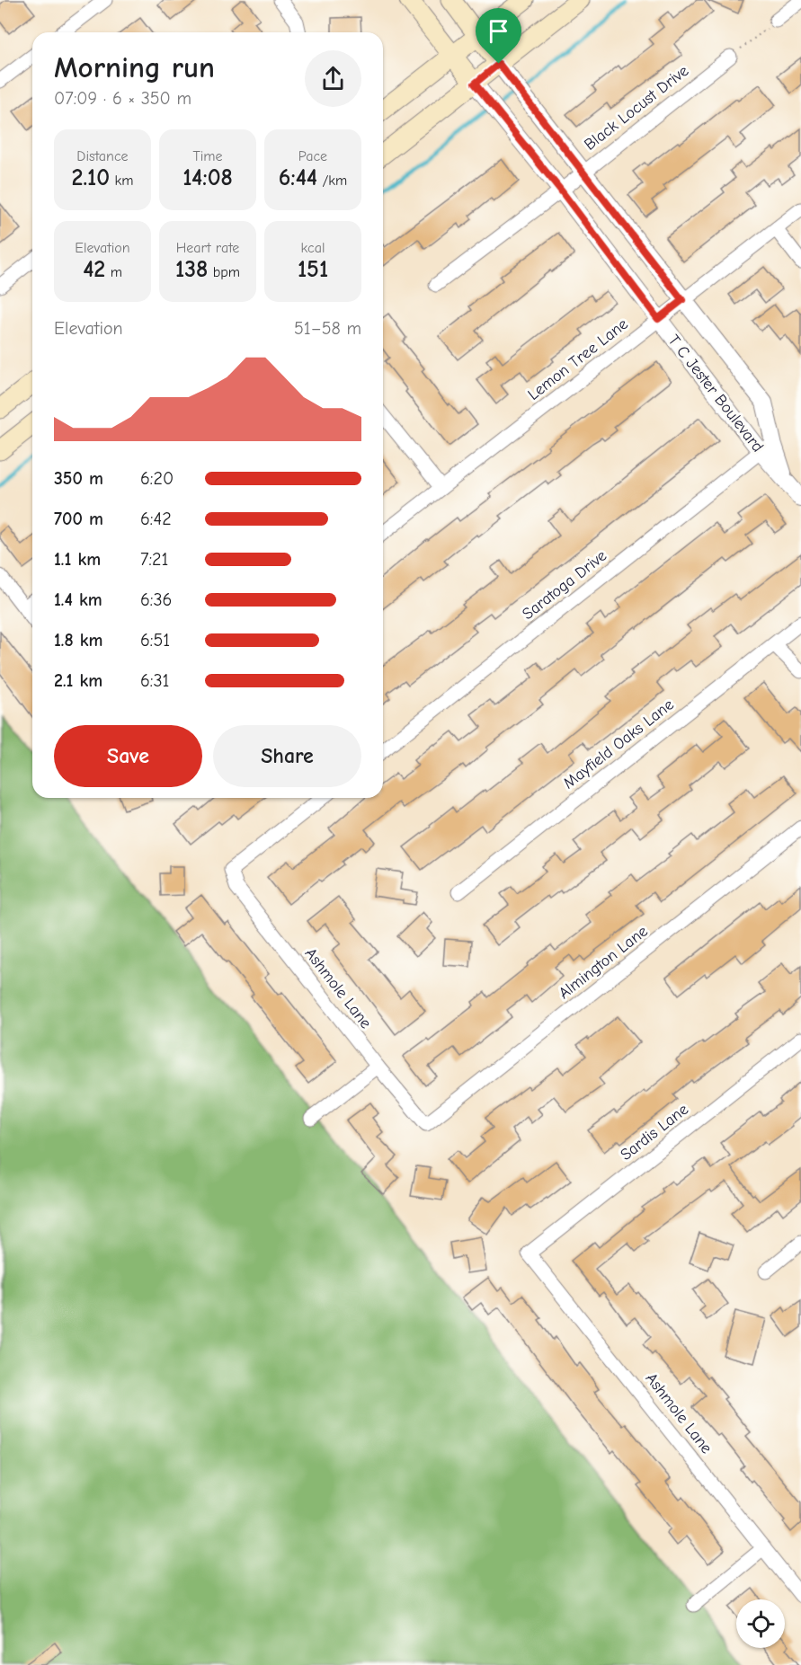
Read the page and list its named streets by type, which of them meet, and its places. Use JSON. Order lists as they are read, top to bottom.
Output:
{
  "streets": {
    "main road": ["T C Jester Boulevard"],
    "street": [
      "Black Locust Drive",
      "Lemon Tree Lane",
      "Saratoga Drive",
      "Mayfield Oaks Lane",
      "Almington Lane",
      "Ashmole Lane",
      "Sardis Lane"
    ]
  },
  "crossings": [
    ["Black Locust Drive", "T C Jester Boulevard"],
    ["Lemon Tree Lane", "T C Jester Boulevard"],
    ["T C Jester Boulevard", "Saratoga Drive"],
    ["Almington Lane", "Ashmole Lane"],
    ["Ashmole Lane", "Sardis Lane"]
  ],
  "page": {
    "heading": ["Morning run", "07:09 · 6 × 350 m"],
    "stats": [
      ["Distance", "2.10 km"],
      ["Time", "14:08"],
      ["Pace", "6:44 /km"],
      ["Elevation", "42 m"],
      ["Heart rate", "138 bpm"],
      ["kcal", "151"]
    ],
    "chart": ["Elevation", "51–58 m"],
    "list": [
      {
        "name": "350 m",
        "note": "6:20"
      },
      {
        "name": "700 m",
        "note": "6:42"
      },
      {
        "name": "1.1 km",
        "note": "7:21"
      },
      {
        "name": "1.4 km",
        "note": "6:36"
      },
      {
        "name": "1.8 km",
        "note": "6:51"
      },
      {
        "name": "2.1 km",
        "note": "6:31"
      }
    ],
    "buttons": ["Save", "Share"]
  }
}
